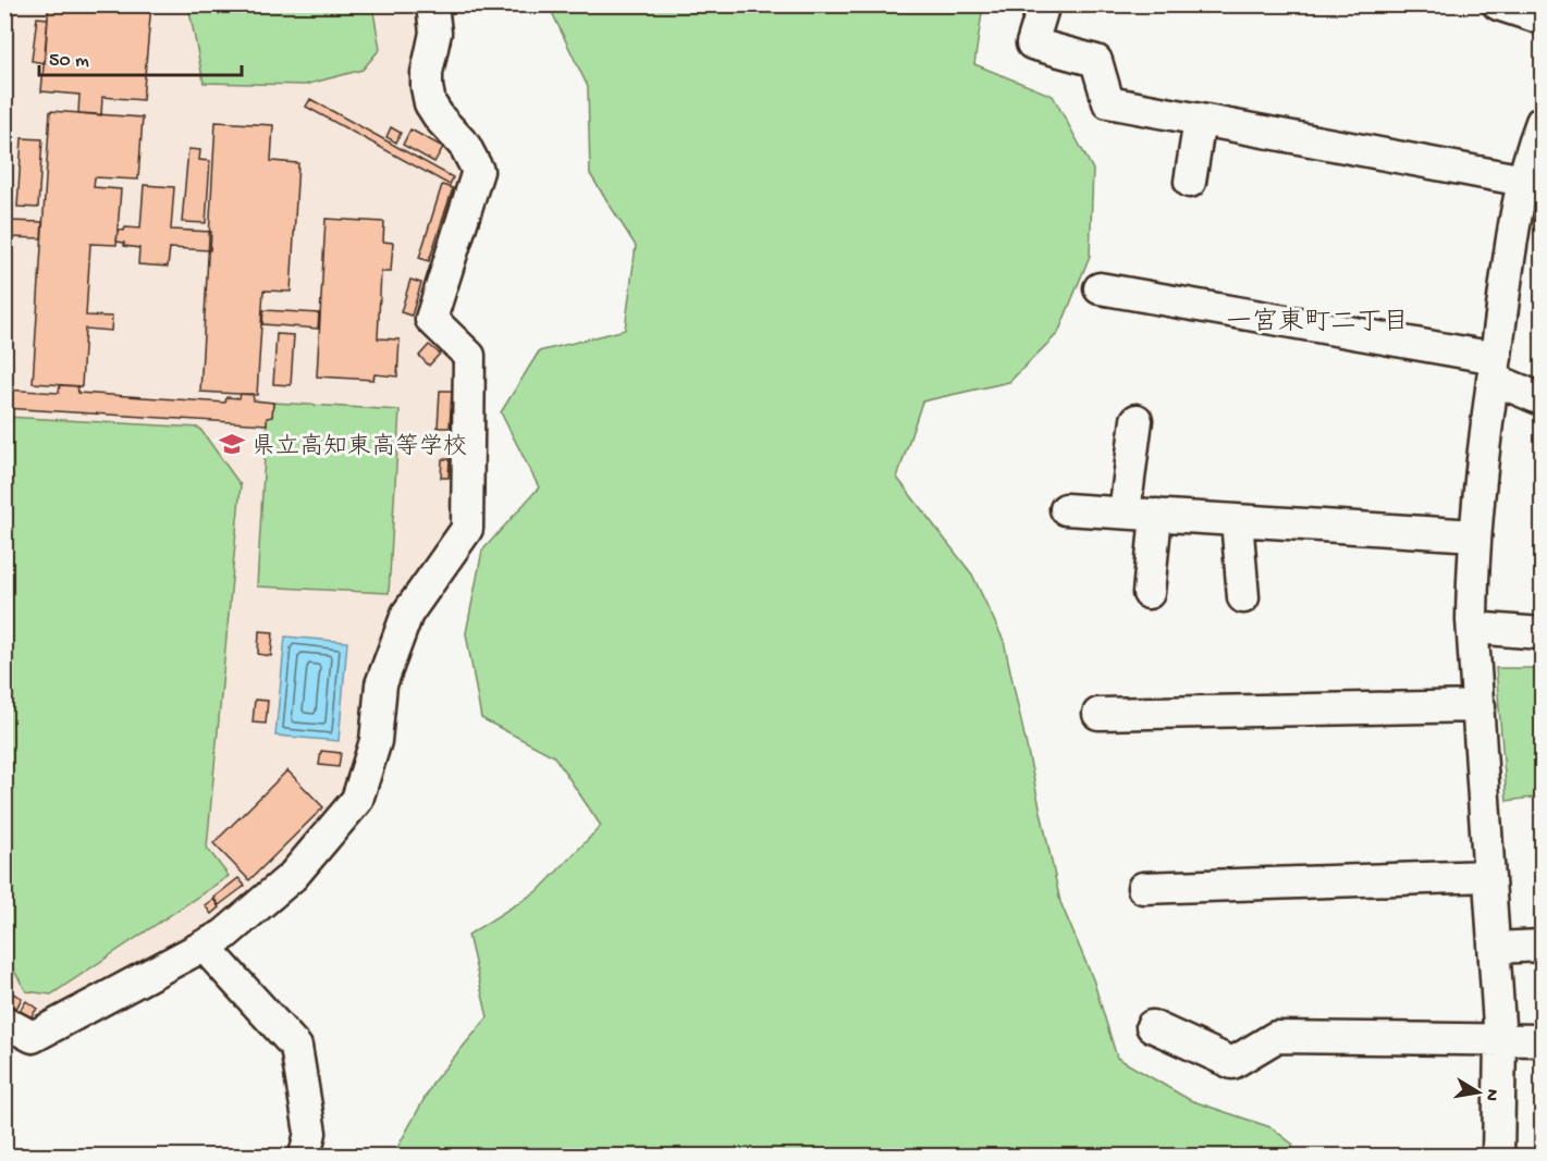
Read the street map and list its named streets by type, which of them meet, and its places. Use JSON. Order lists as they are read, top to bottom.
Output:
{
  "districts": ["一宮東町二丁目"],
  "places": {
    "school or university": ["県立高知東高等学校"]
  },
  "scale_bar": "50 m",
  "north": "right"
}
